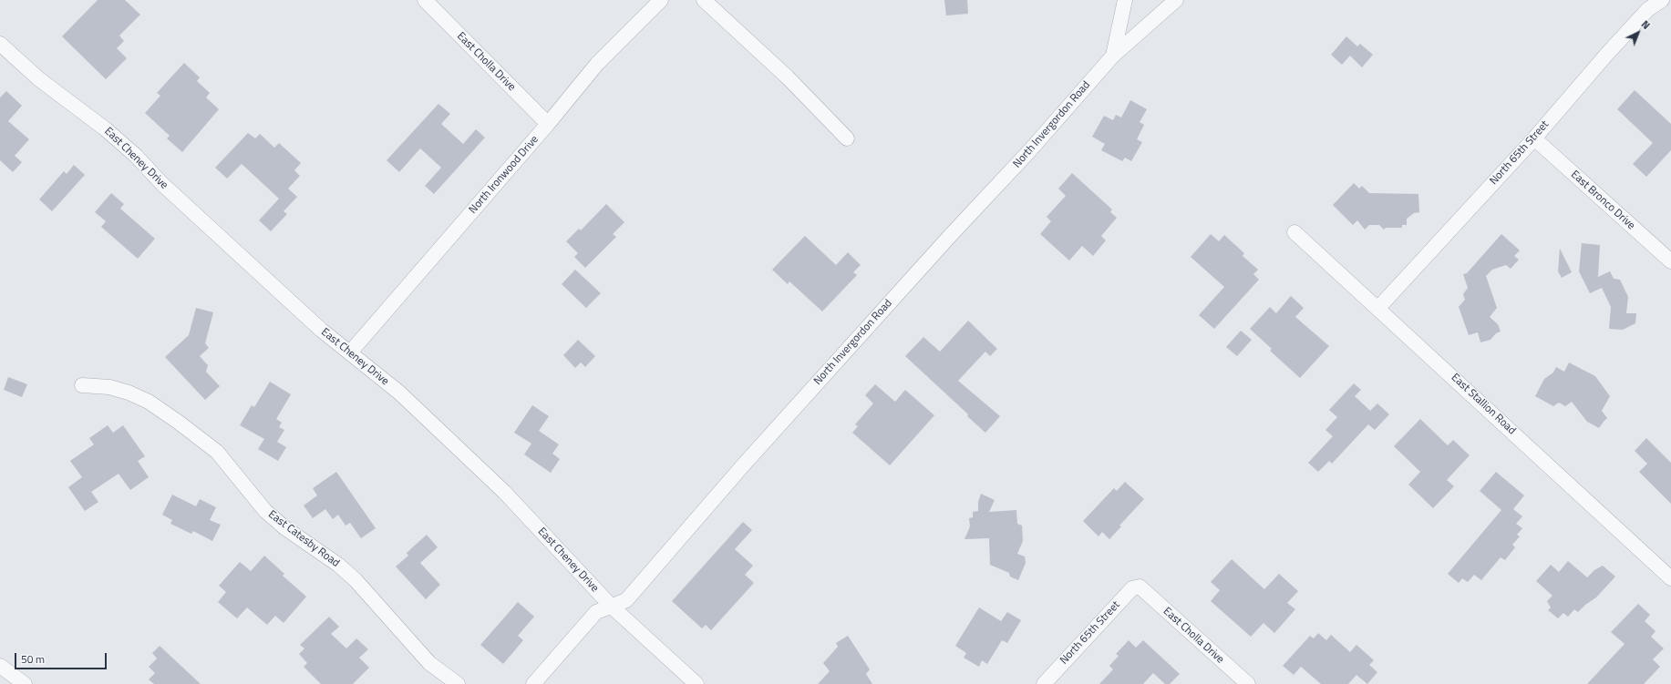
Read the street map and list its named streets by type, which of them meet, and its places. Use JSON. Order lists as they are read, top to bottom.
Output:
{
  "streets": {
    "street": [
      "East Cholla Drive",
      "North Invergordon Road",
      "North 65th Street",
      "East Cheney Drive",
      "North Ironwood Drive",
      "East Bronco Drive",
      "East Stallion Road",
      "East Catesby Road"
    ]
  },
  "crossings": [
    ["East Cholla Drive", "North 65th Street"],
    ["East Cholla Drive", "North Ironwood Drive"],
    ["North Invergordon Road", "East Cheney Drive"],
    ["North 65th Street", "East Bronco Drive"],
    ["North 65th Street", "East Stallion Road"],
    ["East Cheney Drive", "North Ironwood Drive"]
  ],
  "scale_bar": "50 m",
  "north": "top right"
}
